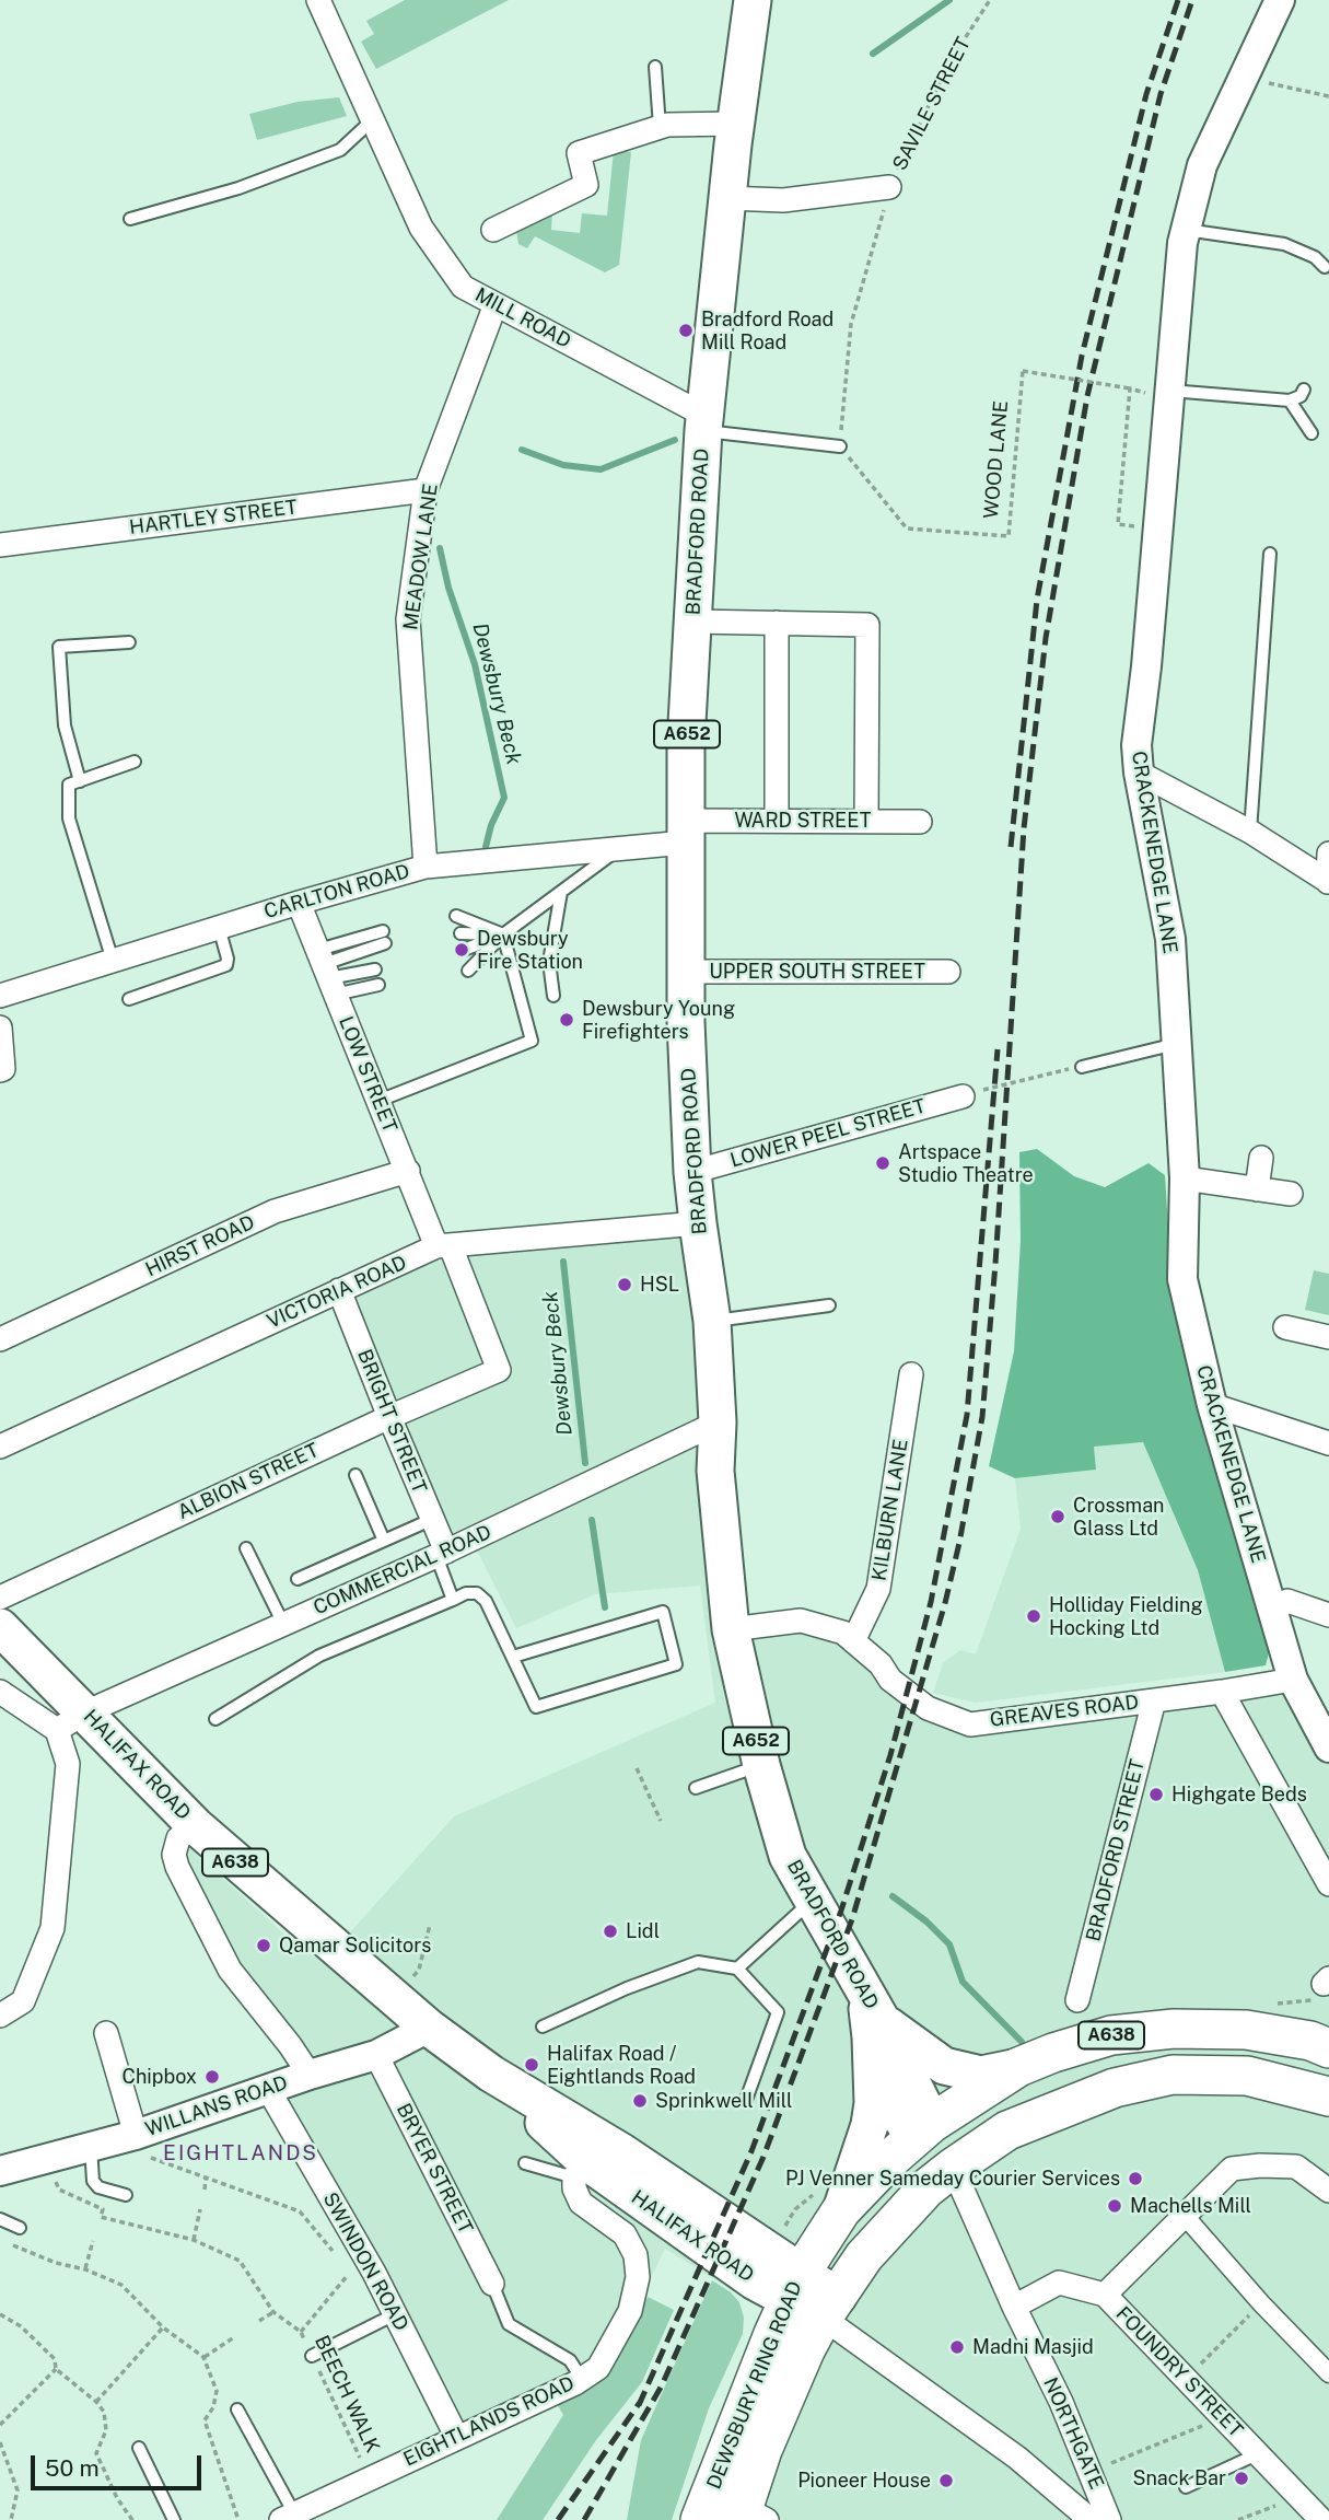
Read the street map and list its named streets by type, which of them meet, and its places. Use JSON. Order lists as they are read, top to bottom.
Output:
{
  "streets": {
    "highway": ["A638", "DEWSBURY RING ROAD"],
    "main road": ["BRADFORD ROAD", "A652", "HALIFAX ROAD"],
    "street": [
      "SAVILE STREET",
      "MILL ROAD",
      "HARTLEY STREET",
      "MEADOW LANE",
      "WARD STREET",
      "CRACKENEDGE LANE",
      "CARLTON ROAD",
      "UPPER SOUTH STREET",
      "LOW STREET",
      "LOWER PEEL STREET",
      "HIRST ROAD",
      "VICTORIA ROAD",
      "BRIGHT STREET",
      "ALBION STREET",
      "KILBURN LANE",
      "COMMERCIAL ROAD",
      "GREAVES ROAD",
      "BRADFORD STREET",
      "WILLANS ROAD",
      "BRYER STREET",
      "SWINDON ROAD",
      "FOUNDRY STREET",
      "EIGHTLANDS ROAD",
      "NORTHGATE"
    ],
    "path": ["WOOD LANE", "BEECH WALK"]
  },
  "crossings": [
    ["SAVILE STREET", "BRADFORD ROAD"],
    ["MILL ROAD", "BRADFORD ROAD"],
    ["MILL ROAD", "MEADOW LANE"],
    ["WOOD LANE", "CRACKENEDGE LANE"],
    ["HARTLEY STREET", "MEADOW LANE"],
    ["BRADFORD ROAD", "WARD STREET"],
    ["BRADFORD ROAD", "CARLTON ROAD"],
    ["BRADFORD ROAD", "UPPER SOUTH STREET"],
    ["BRADFORD ROAD", "LOWER PEEL STREET"],
    ["BRADFORD ROAD", "VICTORIA ROAD"],
    ["BRADFORD ROAD", "COMMERCIAL ROAD"],
    ["BRADFORD ROAD", "GREAVES ROAD"],
    ["BRADFORD ROAD", "A638"],
    ["BRADFORD ROAD", "FOUNDRY STREET"],
    ["BRADFORD ROAD", "DEWSBURY RING ROAD"],
    ["BRADFORD ROAD", "NORTHGATE"],
    ["MEADOW LANE", "CARLTON ROAD"],
    ["WARD STREET", "CARLTON ROAD"],
    ["CRACKENEDGE LANE", "GREAVES ROAD"],
    ["CARLTON ROAD", "LOW STREET"],
    ["LOW STREET", "HIRST ROAD"],
    ["LOW STREET", "VICTORIA ROAD"],
    ["LOW STREET", "ALBION STREET"],
    ["VICTORIA ROAD", "BRIGHT STREET"],
    ["BRIGHT STREET", "ALBION STREET"],
    ["BRIGHT STREET", "COMMERCIAL ROAD"],
    ["KILBURN LANE", "GREAVES ROAD"],
    ["COMMERCIAL ROAD", "HALIFAX ROAD"],
    ["GREAVES ROAD", "BRADFORD STREET"],
    ["HALIFAX ROAD", "WILLANS ROAD"],
    ["HALIFAX ROAD", "DEWSBURY RING ROAD"],
    ["HALIFAX ROAD", "EIGHTLANDS ROAD"],
    ["A638", "DEWSBURY RING ROAD"],
    ["WILLANS ROAD", "BRYER STREET"],
    ["WILLANS ROAD", "SWINDON ROAD"],
    ["WILLANS ROAD", "BEECH WALK"],
    ["SWINDON ROAD", "EIGHTLANDS ROAD"],
    ["FOUNDRY STREET", "NORTHGATE"],
    ["BEECH WALK", "EIGHTLANDS ROAD"]
  ],
  "districts": ["EIGHTLANDS"],
  "water": ["Dewsbury Beck"],
  "places": [
    "Bradford Road Mill Road",
    "Dewsbury Fire Station",
    "Dewsbury Young Firefighters",
    "Artspace Studio Theatre",
    "HSL",
    "Crossman Glass Ltd",
    "Holliday Fielding Hocking Ltd",
    "Highgate Beds",
    "Lidl",
    "Qamar Solicitors",
    "Halifax Road / Eightlands Road",
    "Chipbox",
    "Sprinkwell Mill",
    "PJ Venner Sameday Courier Services",
    "Machells Mill",
    "Madni Masjid",
    "Snack Bar",
    "Pioneer House"
  ],
  "scale_bar": "50 m"
}
